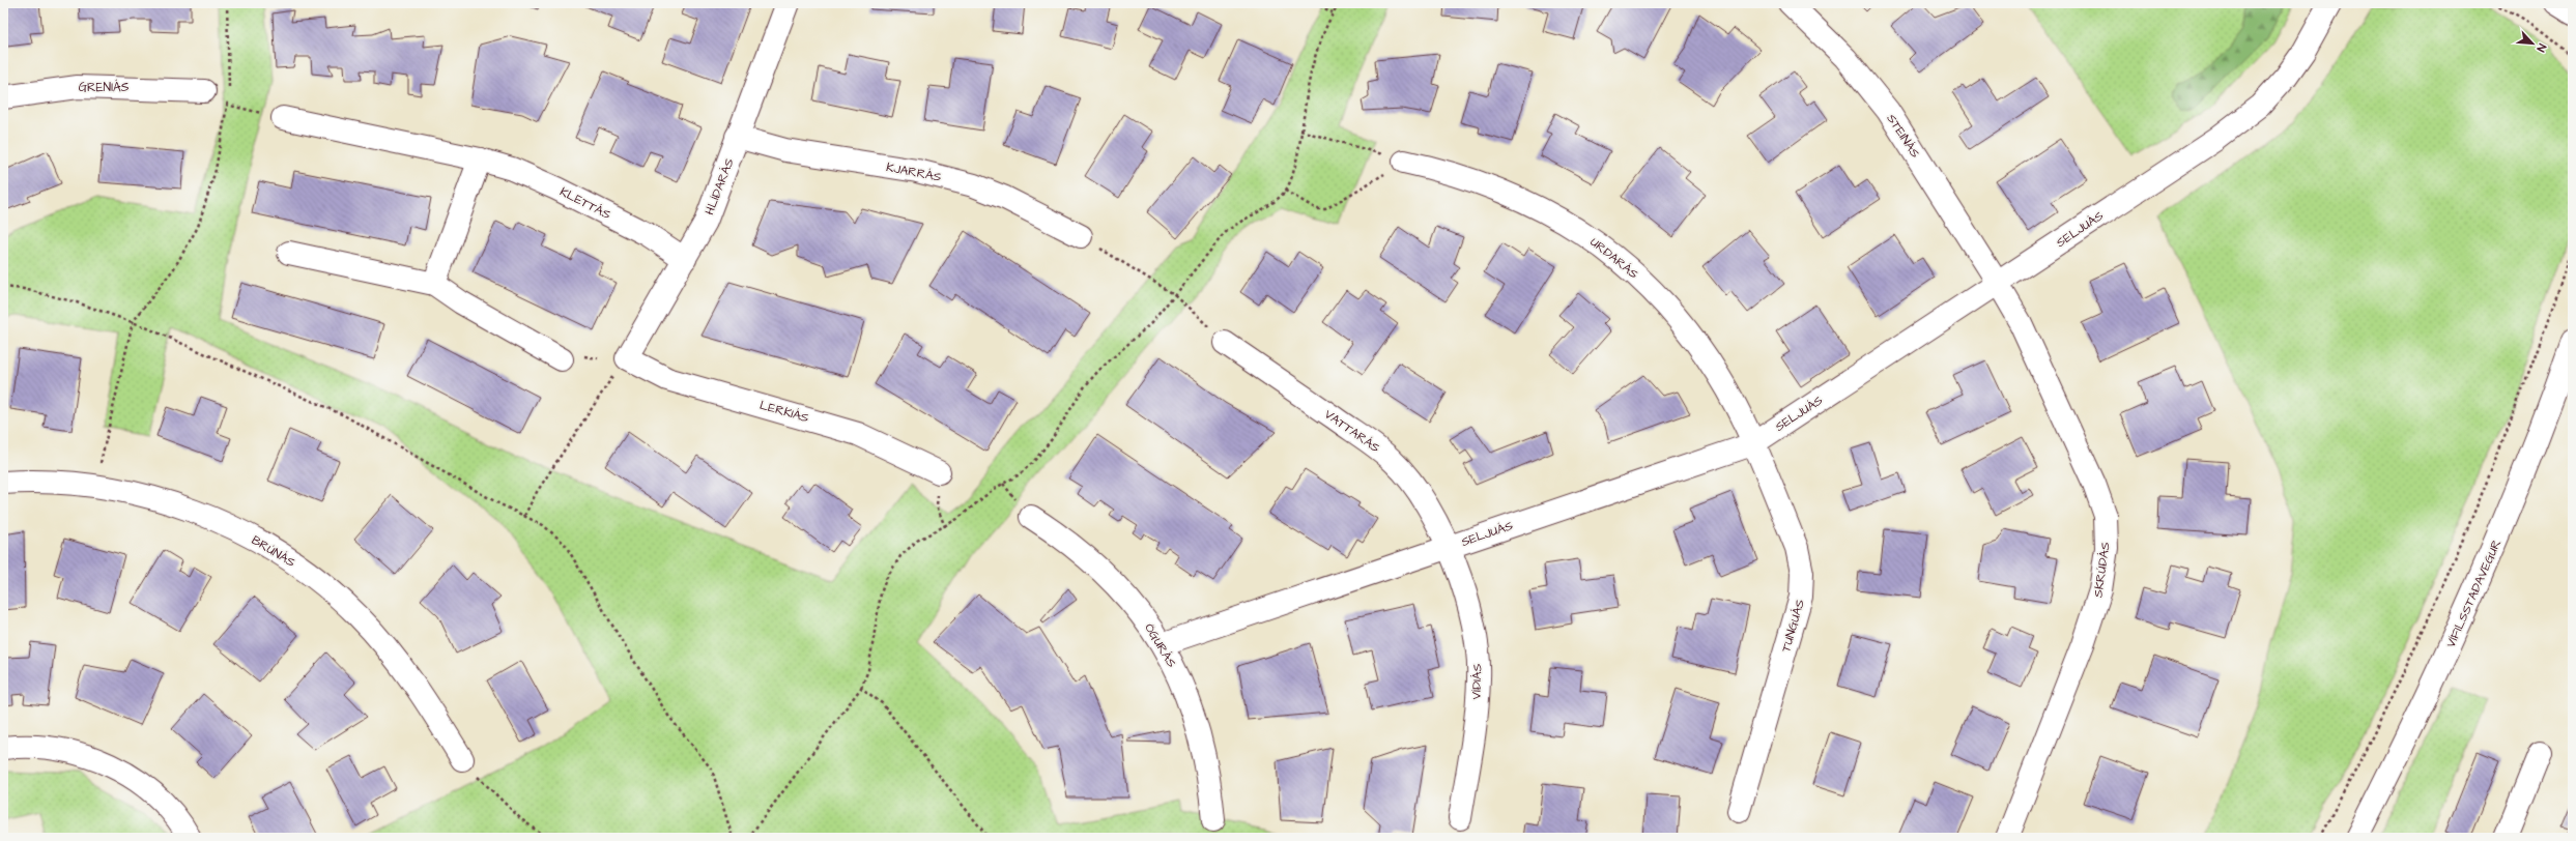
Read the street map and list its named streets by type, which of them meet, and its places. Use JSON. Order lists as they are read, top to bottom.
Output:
{
  "streets": {
    "street": [
      "GRENIÁS",
      "STEINÁS",
      "KJARRÁS",
      "HLÍÐARÁS",
      "KLETTÁS",
      "SELJUÁS",
      "URÐARÁS",
      "LERKIÁS",
      "VATTARÁS",
      "BRÚNÁS",
      "SKRÚÐÁS",
      "VÍFILSSTAÐAVEGUR",
      "TUNGUÁS",
      "ÖGURÁS",
      "VÍÐIÁS"
    ]
  },
  "crossings": [
    ["STEINÁS", "SELJUÁS"],
    ["STEINÁS", "SKRÚÐÁS"],
    ["KJARRÁS", "HLÍÐARÁS"],
    ["HLÍÐARÁS", "KLETTÁS"],
    ["HLÍÐARÁS", "LERKIÁS"],
    ["SELJUÁS", "URÐARÁS"],
    ["SELJUÁS", "VATTARÁS"],
    ["SELJUÁS", "SKRÚÐÁS"],
    ["SELJUÁS", "TUNGUÁS"],
    ["SELJUÁS", "ÖGURÁS"],
    ["SELJUÁS", "VÍÐIÁS"],
    ["URÐARÁS", "TUNGUÁS"],
    ["VATTARÁS", "VÍÐIÁS"]
  ],
  "north": "bottom right"
}
